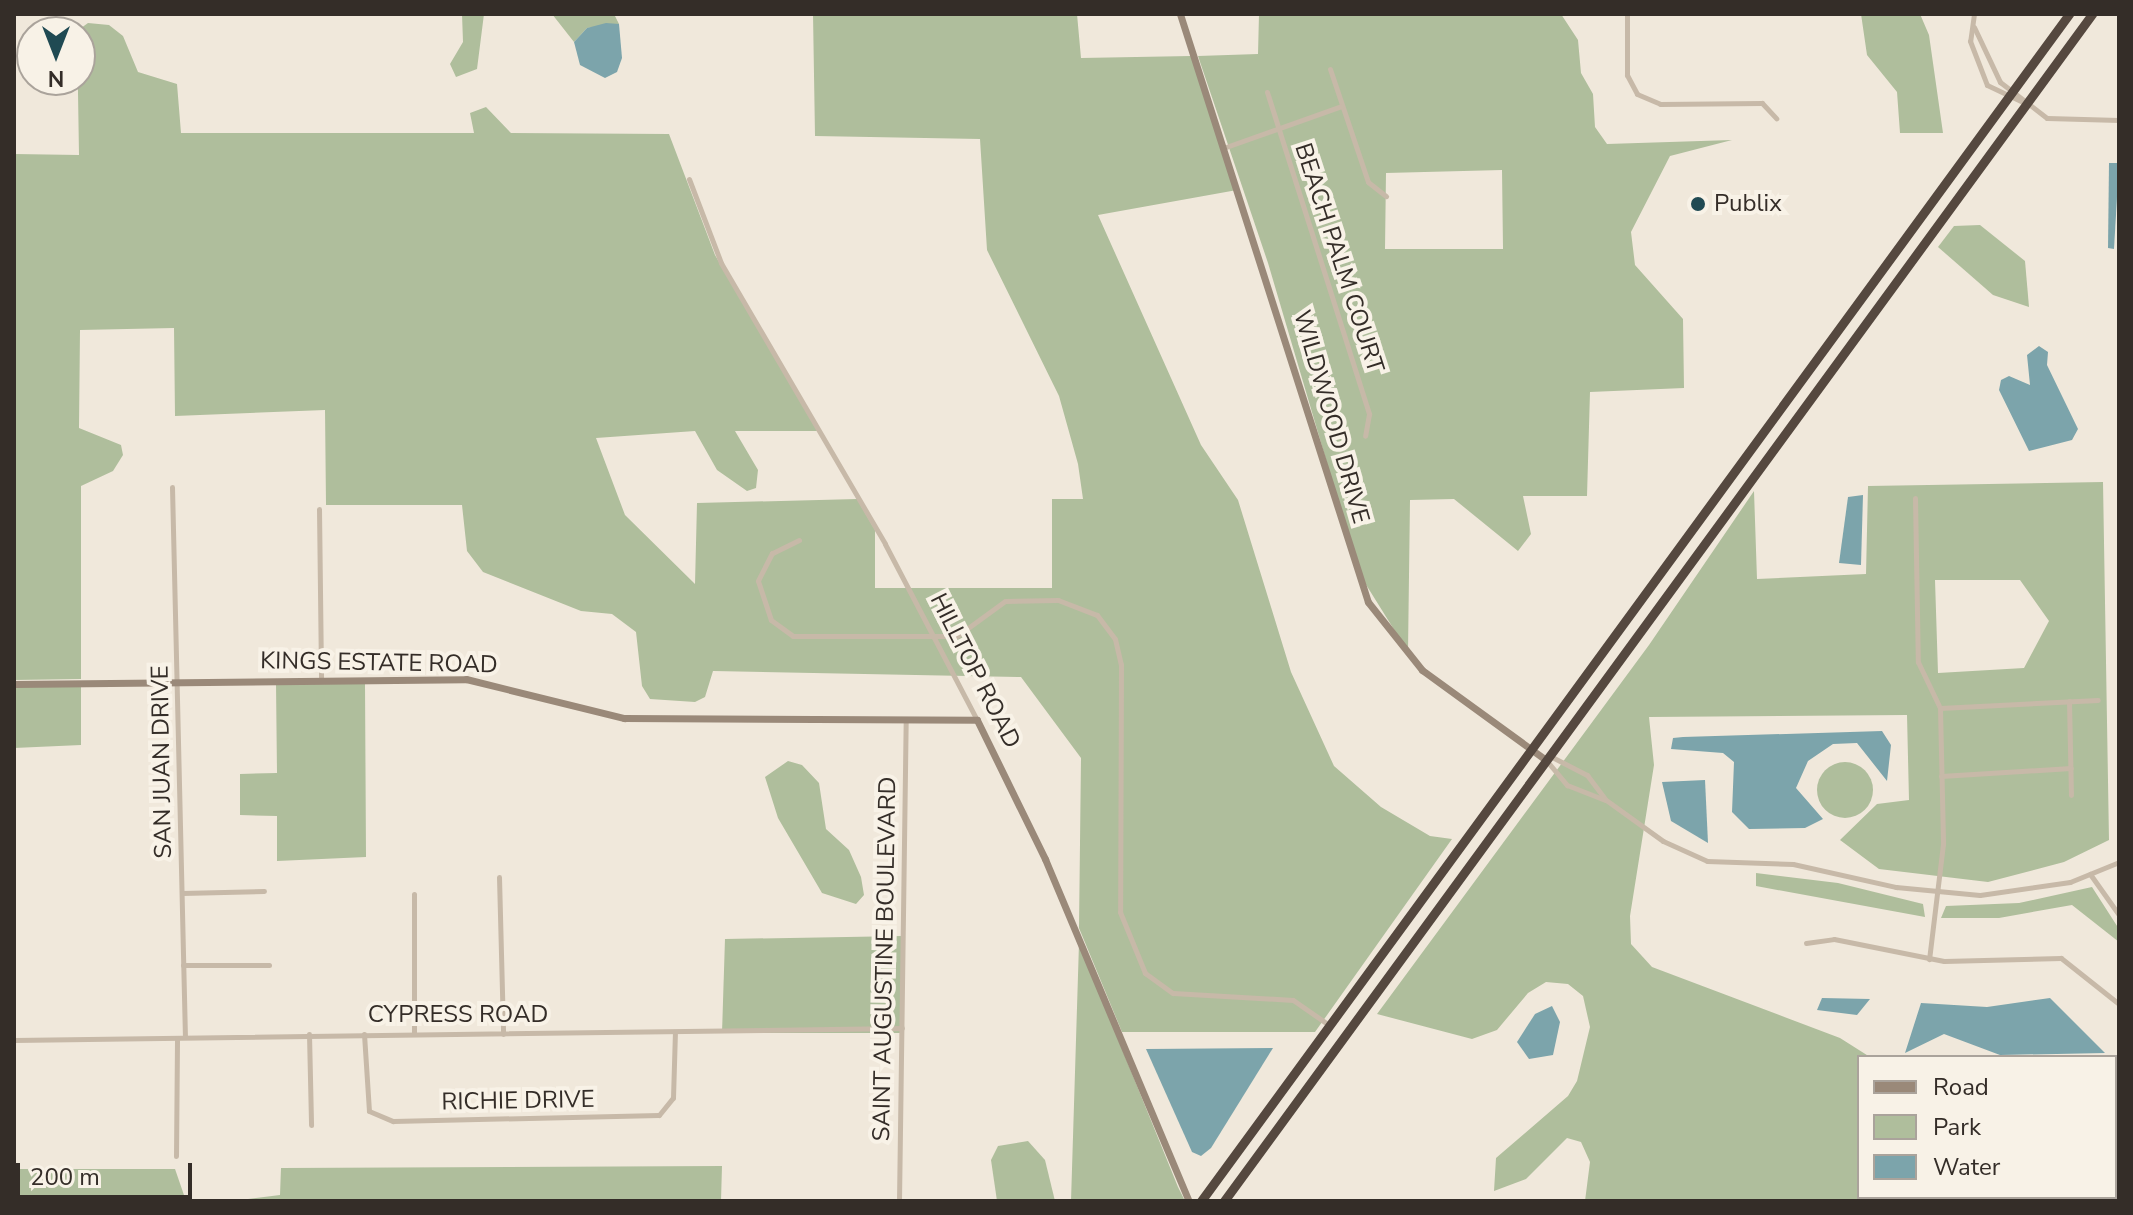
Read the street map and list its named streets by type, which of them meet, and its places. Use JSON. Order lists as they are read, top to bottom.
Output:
{
  "streets": {
    "street": [
      "BEACH PALM COURT",
      "WILDWOOD DRIVE",
      "KINGS ESTATE ROAD",
      "HILLTOP ROAD",
      "SAN JUAN DRIVE",
      "SAINT AUGUSTINE BOULEVARD",
      "CYPRESS ROAD",
      "RICHIE DRIVE"
    ]
  },
  "crossings": [
    ["KINGS ESTATE ROAD", "HILLTOP ROAD"],
    ["KINGS ESTATE ROAD", "SAN JUAN DRIVE"],
    ["KINGS ESTATE ROAD", "SAINT AUGUSTINE BOULEVARD"],
    ["SAN JUAN DRIVE", "CYPRESS ROAD"],
    ["SAINT AUGUSTINE BOULEVARD", "CYPRESS ROAD"],
    ["CYPRESS ROAD", "RICHIE DRIVE"]
  ],
  "places": ["Publix"],
  "legend": ["Road", "Park", "Water"],
  "scale_bar": "200 m",
  "north": "bottom"
}
